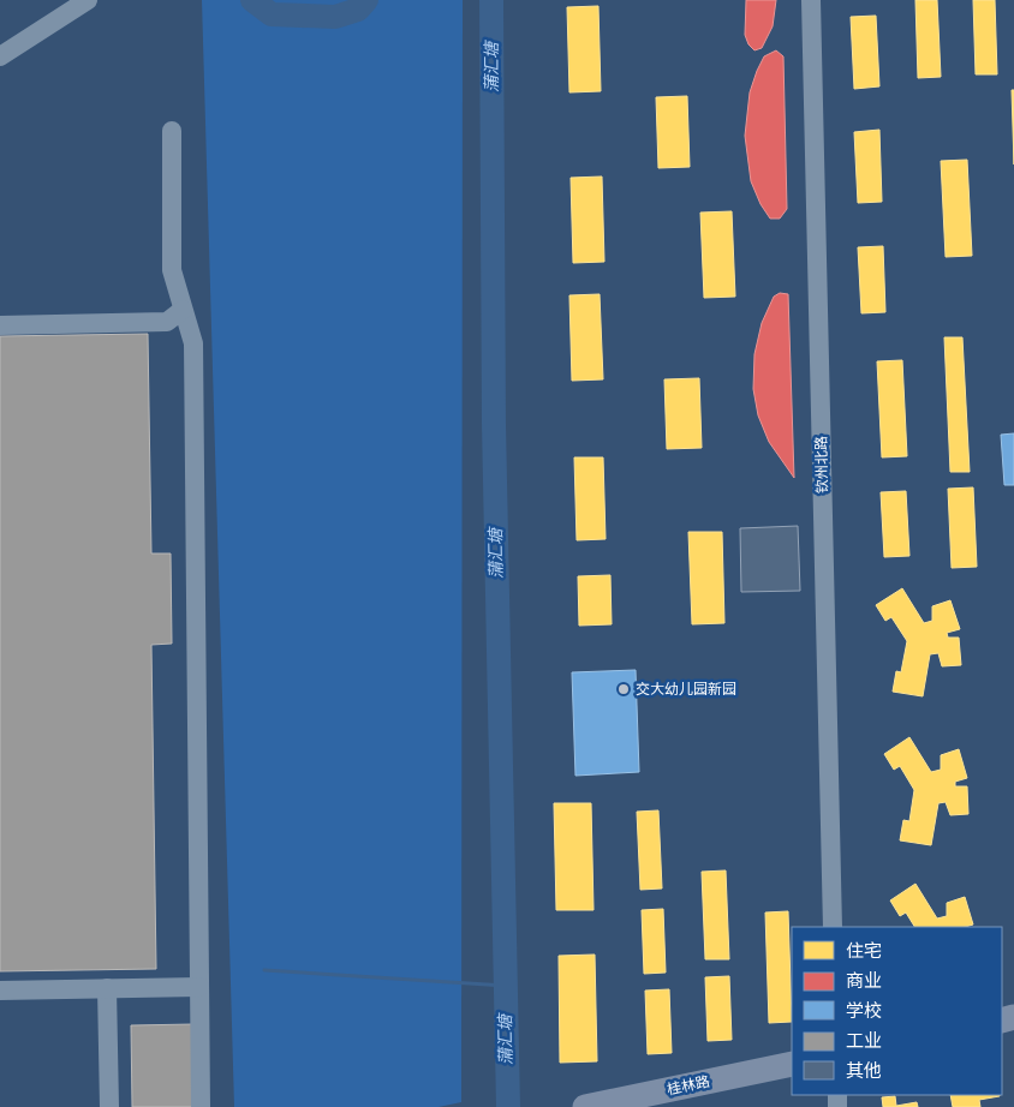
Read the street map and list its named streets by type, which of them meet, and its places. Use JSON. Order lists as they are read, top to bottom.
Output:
{
  "streets": {
    "main road": ["桂林路"],
    "street": ["钦州北路"]
  },
  "water": ["蒲汇塘"],
  "places": ["交大幼儿园新园"],
  "legend": [
    "住宅",
    "商业",
    "学校",
    "工业",
    "其他"
  ]
}
